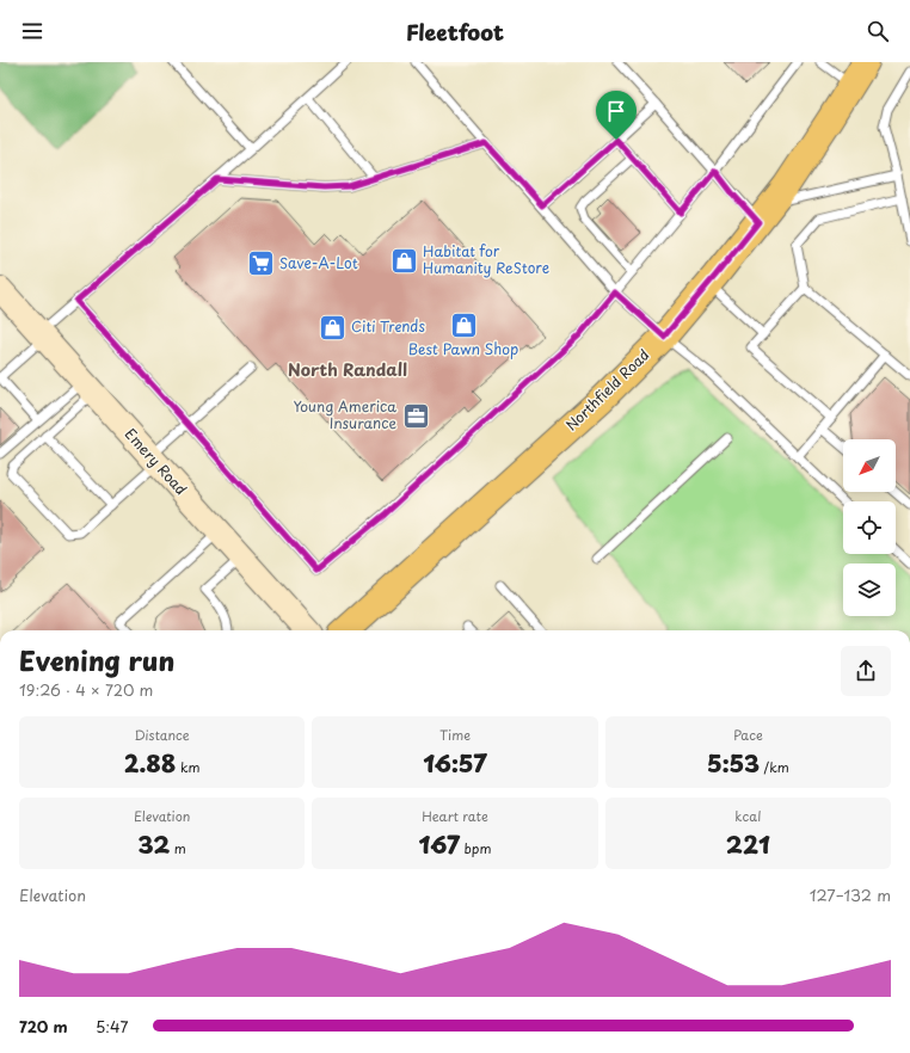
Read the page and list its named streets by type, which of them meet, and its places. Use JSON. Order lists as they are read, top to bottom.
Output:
{
  "streets": {
    "main road": ["Northfield Road", "Emery Road"]
  },
  "districts": ["North Randall"],
  "places": {
    "shop": ["Habitat for Humanity ReStore", "Best Pawn Shop", "Citi Trends"],
    "supermarket": ["Save-A-Lot"],
    "office": ["Young America Insurance"]
  },
  "north": "bottom left",
  "page": {
    "header": "Fleetfoot",
    "heading": ["Evening run", "19:26 · 4 × 720 m"],
    "stats": [
      ["Distance", "2.88 km"],
      ["Time", "16:57"],
      ["Pace", "5:53 /km"],
      ["Elevation", "32 m"],
      ["Heart rate", "167 bpm"],
      ["kcal", "221"]
    ],
    "chart": ["Elevation", "127–132 m"],
    "list": [
      {
        "name": "720 m",
        "note": "5:47"
      }
    ]
  }
}
